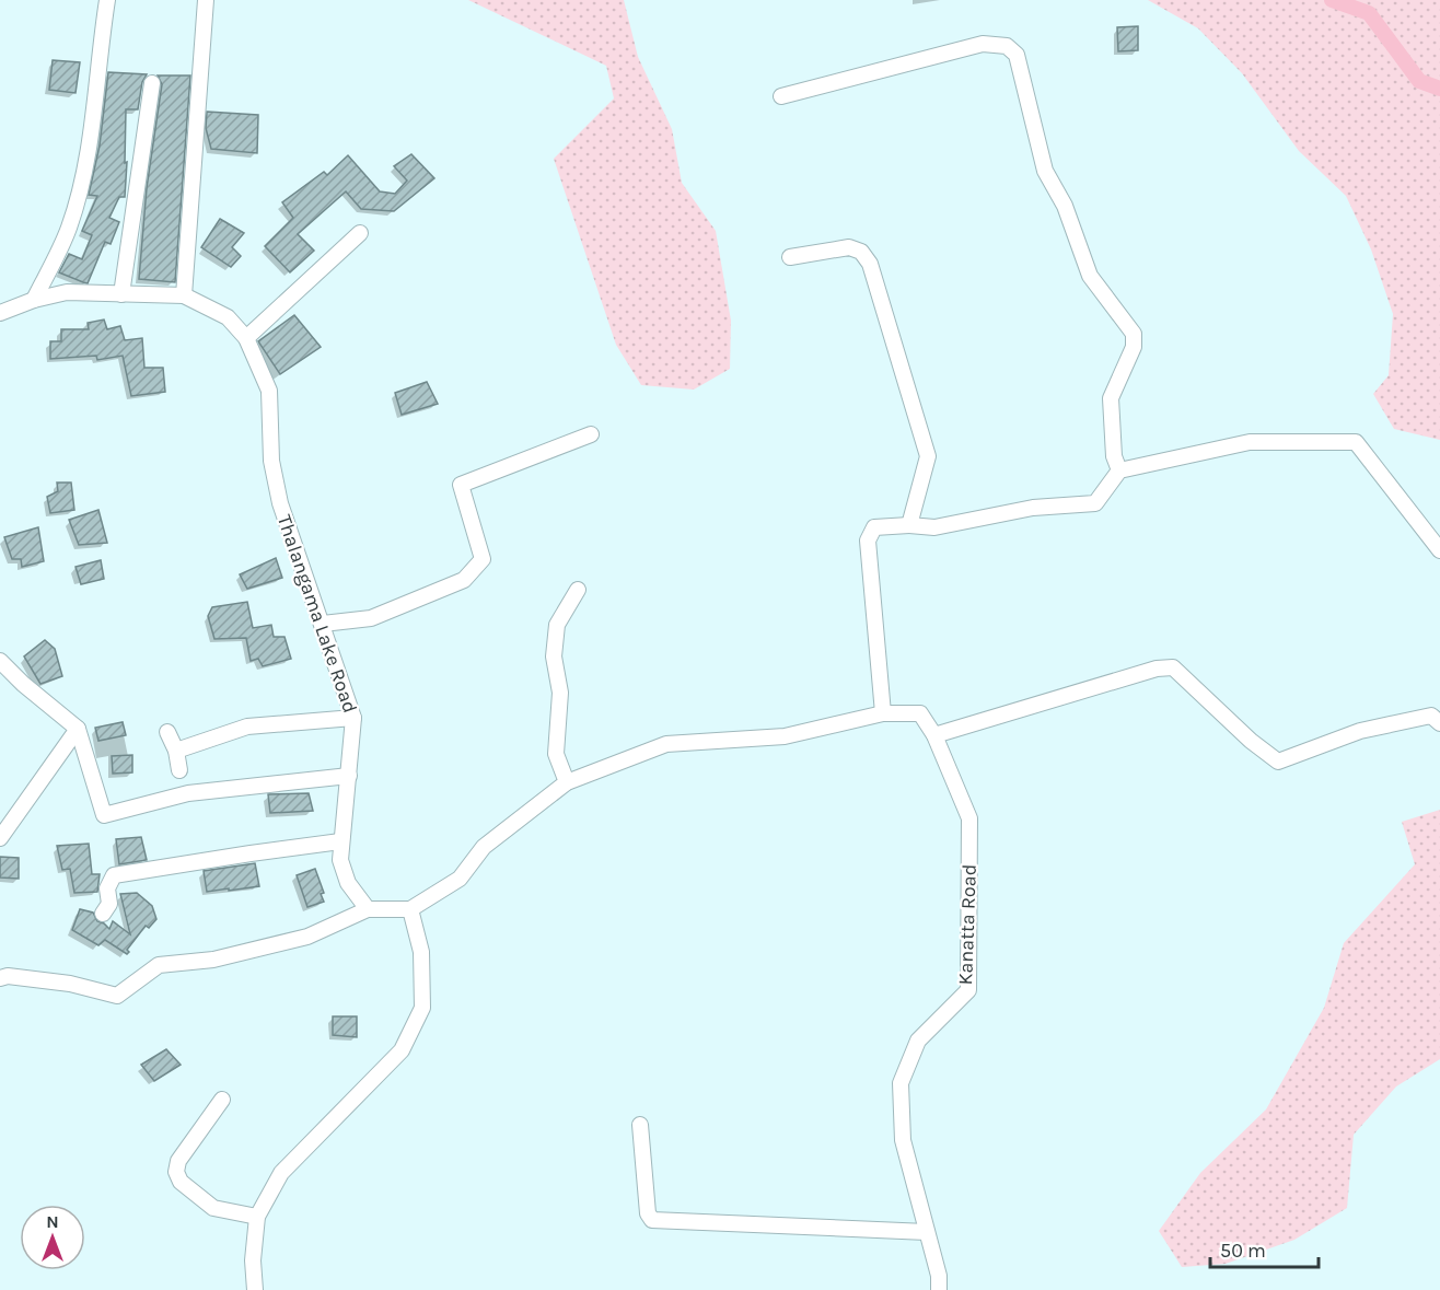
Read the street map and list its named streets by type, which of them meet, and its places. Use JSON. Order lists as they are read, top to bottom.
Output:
{
  "streets": {
    "street": ["Thalangama Lake Road", "Kanatta Road"]
  },
  "scale_bar": "50 m",
  "north": "top"
}
